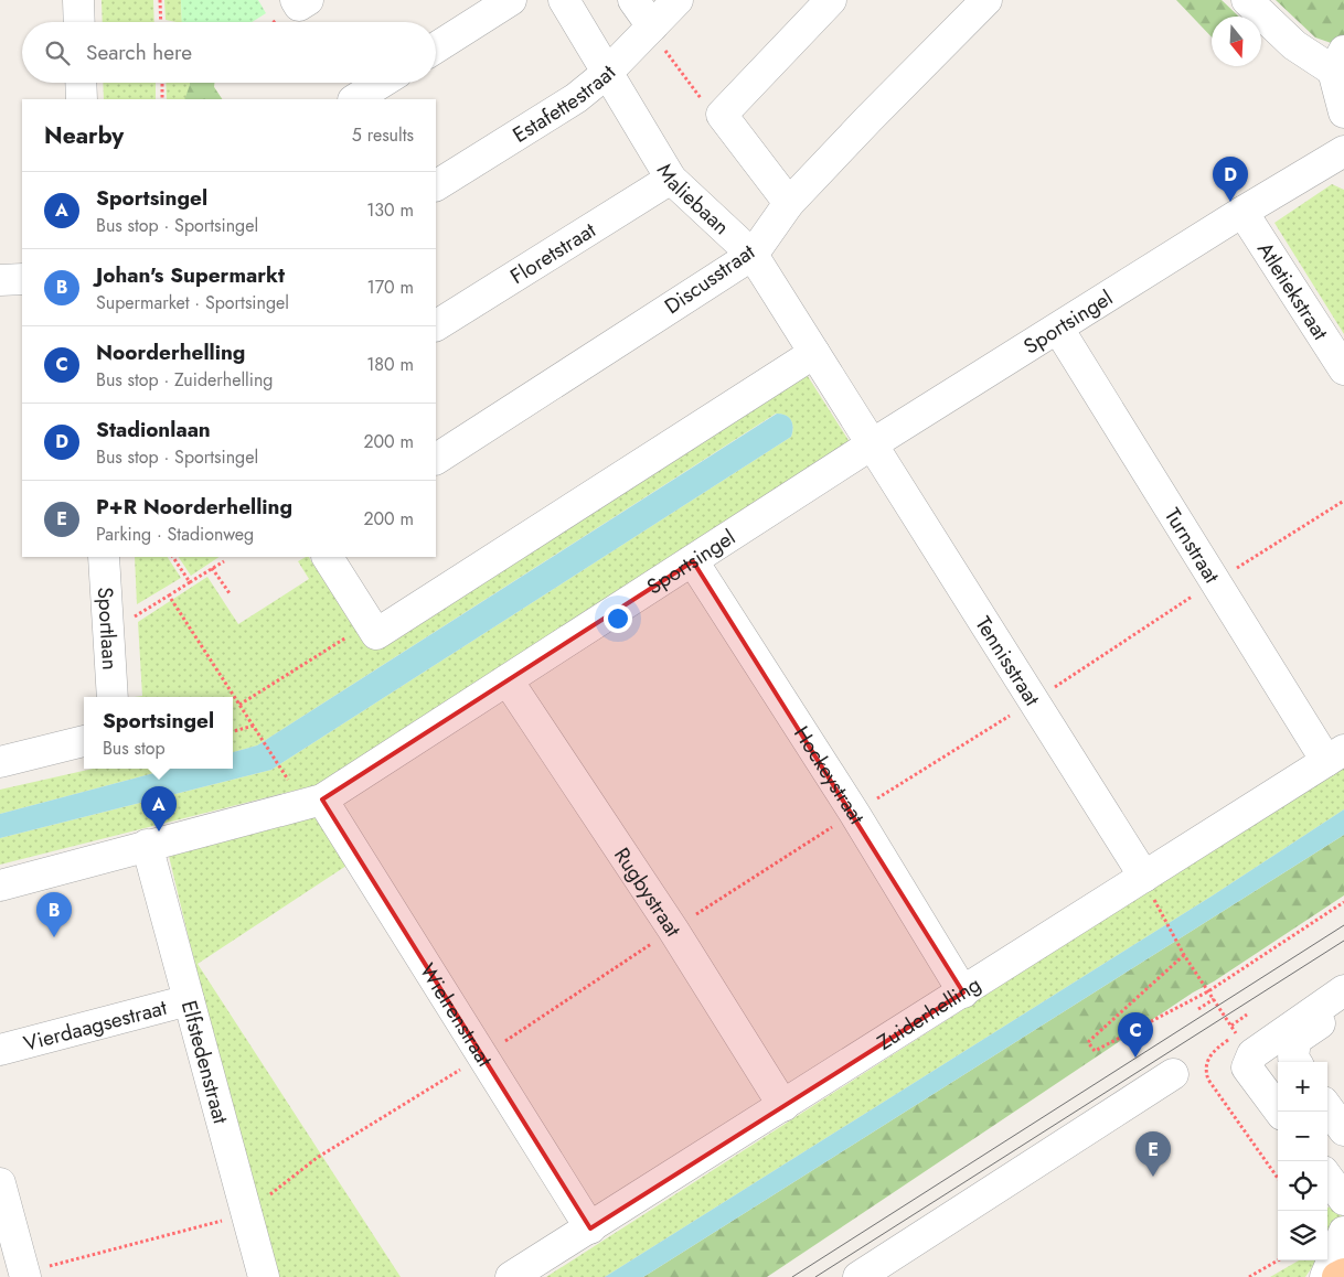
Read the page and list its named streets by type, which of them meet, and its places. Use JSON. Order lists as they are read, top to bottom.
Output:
{
  "streets": {
    "street": [
      "Estafettestraat",
      "Maliebaan",
      "Floretstraat",
      "Discusstraat",
      "Atletiekstraat",
      "Sportsingel",
      "Turnstraat",
      "Sportlaan",
      "Tennisstraat",
      "Hockeystraat",
      "Rugbystraat",
      "Wielrenstraat",
      "Zuiderhelling",
      "Vierdaagsestraat",
      "Elfstedenstraat"
    ]
  },
  "crossings": [
    ["Estafettestraat", "Maliebaan"],
    ["Maliebaan", "Floretstraat"],
    ["Maliebaan", "Discusstraat"],
    ["Maliebaan", "Sportsingel"],
    ["Maliebaan", "Tennisstraat"],
    ["Atletiekstraat", "Sportsingel"],
    ["Sportsingel", "Turnstraat"],
    ["Sportsingel", "Tennisstraat"],
    ["Sportsingel", "Hockeystraat"],
    ["Sportsingel", "Rugbystraat"],
    ["Sportsingel", "Wielrenstraat"],
    ["Sportsingel", "Elfstedenstraat"],
    ["Turnstraat", "Zuiderhelling"],
    ["Tennisstraat", "Zuiderhelling"],
    ["Hockeystraat", "Zuiderhelling"],
    ["Rugbystraat", "Zuiderhelling"],
    ["Wielrenstraat", "Zuiderhelling"],
    ["Vierdaagsestraat", "Elfstedenstraat"]
  ],
  "north": "bottom",
  "page": {
    "search": "Search here",
    "heading": ["Nearby", "5 results"],
    "pins": [
      "D",
      "A",
      "B",
      "C",
      "E"
    ],
    "list": [
      {
        "mark": "A",
        "name": "Sportsingel",
        "note": "Bus stop · Sportsingel",
        "value": "130 m"
      },
      {
        "mark": "B",
        "name": "Johan's Supermarkt",
        "note": "Supermarket · Sportsingel",
        "value": "170 m"
      },
      {
        "mark": "C",
        "name": "Noorderhelling",
        "note": "Bus stop · Zuiderhelling",
        "value": "180 m"
      },
      {
        "mark": "D",
        "name": "Stadionlaan",
        "note": "Bus stop · Sportsingel",
        "value": "200 m"
      },
      {
        "mark": "E",
        "name": "P+R Noorderhelling",
        "note": "Parking · Stadionweg",
        "value": "200 m"
      }
    ],
    "popup": ["Sportsingel", "Bus stop"],
    "map_buttons": ["+", "−"]
  }
}
